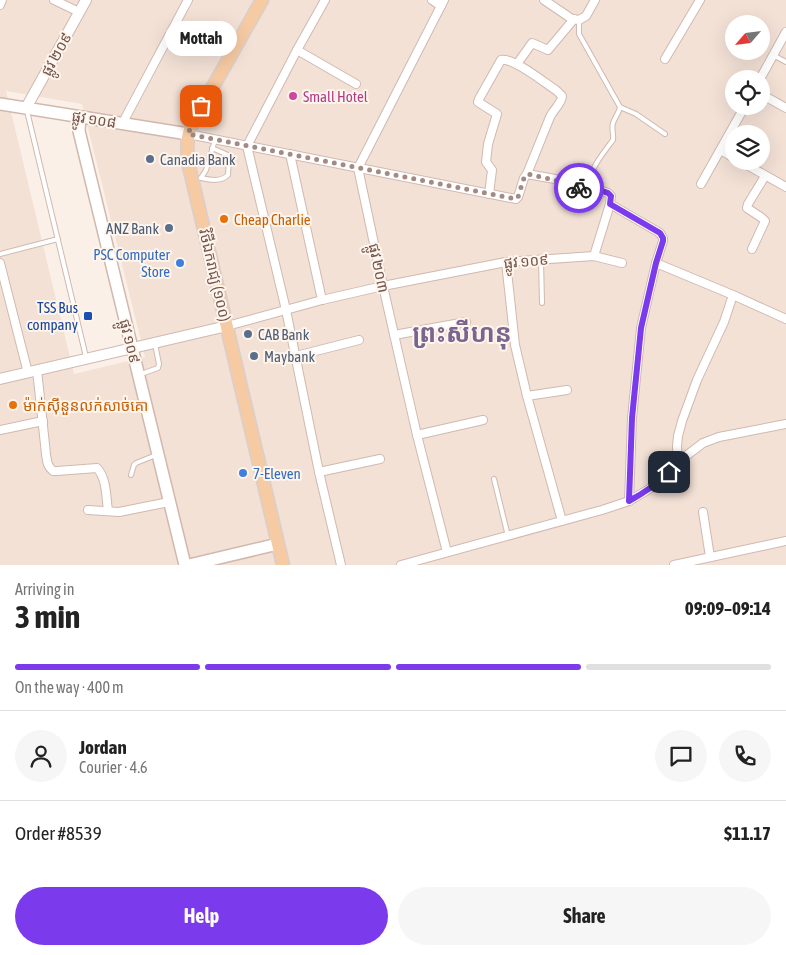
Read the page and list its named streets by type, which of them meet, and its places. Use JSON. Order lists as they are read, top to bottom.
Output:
{
  "streets": {
    "main road": ["ផ្លូវ ១០៨", "ផ្លូវ ១០៩", "វិថីឯករាជ្យ (១០០)"],
    "street": ["ផ្លូវ ២០៩", "ផ្លូវ ២០៣"]
  },
  "crossings": [
    ["ផ្លូវ ២០៩", "ផ្លូវ ១០៨"],
    ["ផ្លូវ ១០៨", "ផ្លូវ ១០៩"],
    ["ផ្លូវ ១០៨", "វិថីឯករាជ្យ (១០០)"],
    ["ផ្លូវ ១០៩", "ផ្លូវ ២០៣"],
    ["ផ្លូវ ១០៩", "វិថីឯករាជ្យ (១០០)"]
  ],
  "districts": ["ព្រះសីហនុ"],
  "places": {
    "other": [
      "Small Hotel",
      "Mottah",
      "Canadia Bank",
      "Cheap Charlie",
      "ANZ Bank",
      "PSC Computer Store",
      "CAB Bank",
      "Maybank",
      "ម៉ាក់សុីនួនលក់សាច់គោ",
      "7-Eleven"
    ],
    "transit": ["TSS Bus company"]
  },
  "north": "bottom left",
  "page": {
    "bubble": "Mottah",
    "heading": ["3 min", "Arriving in", "09:09–09:14"],
    "panel": [
      "Jordan",
      "Courier · 4.6",
      "Order #8539",
      "$11.17"
    ],
    "bar": "On the way · 400 m",
    "buttons": ["Help", "Share"]
  }
}
